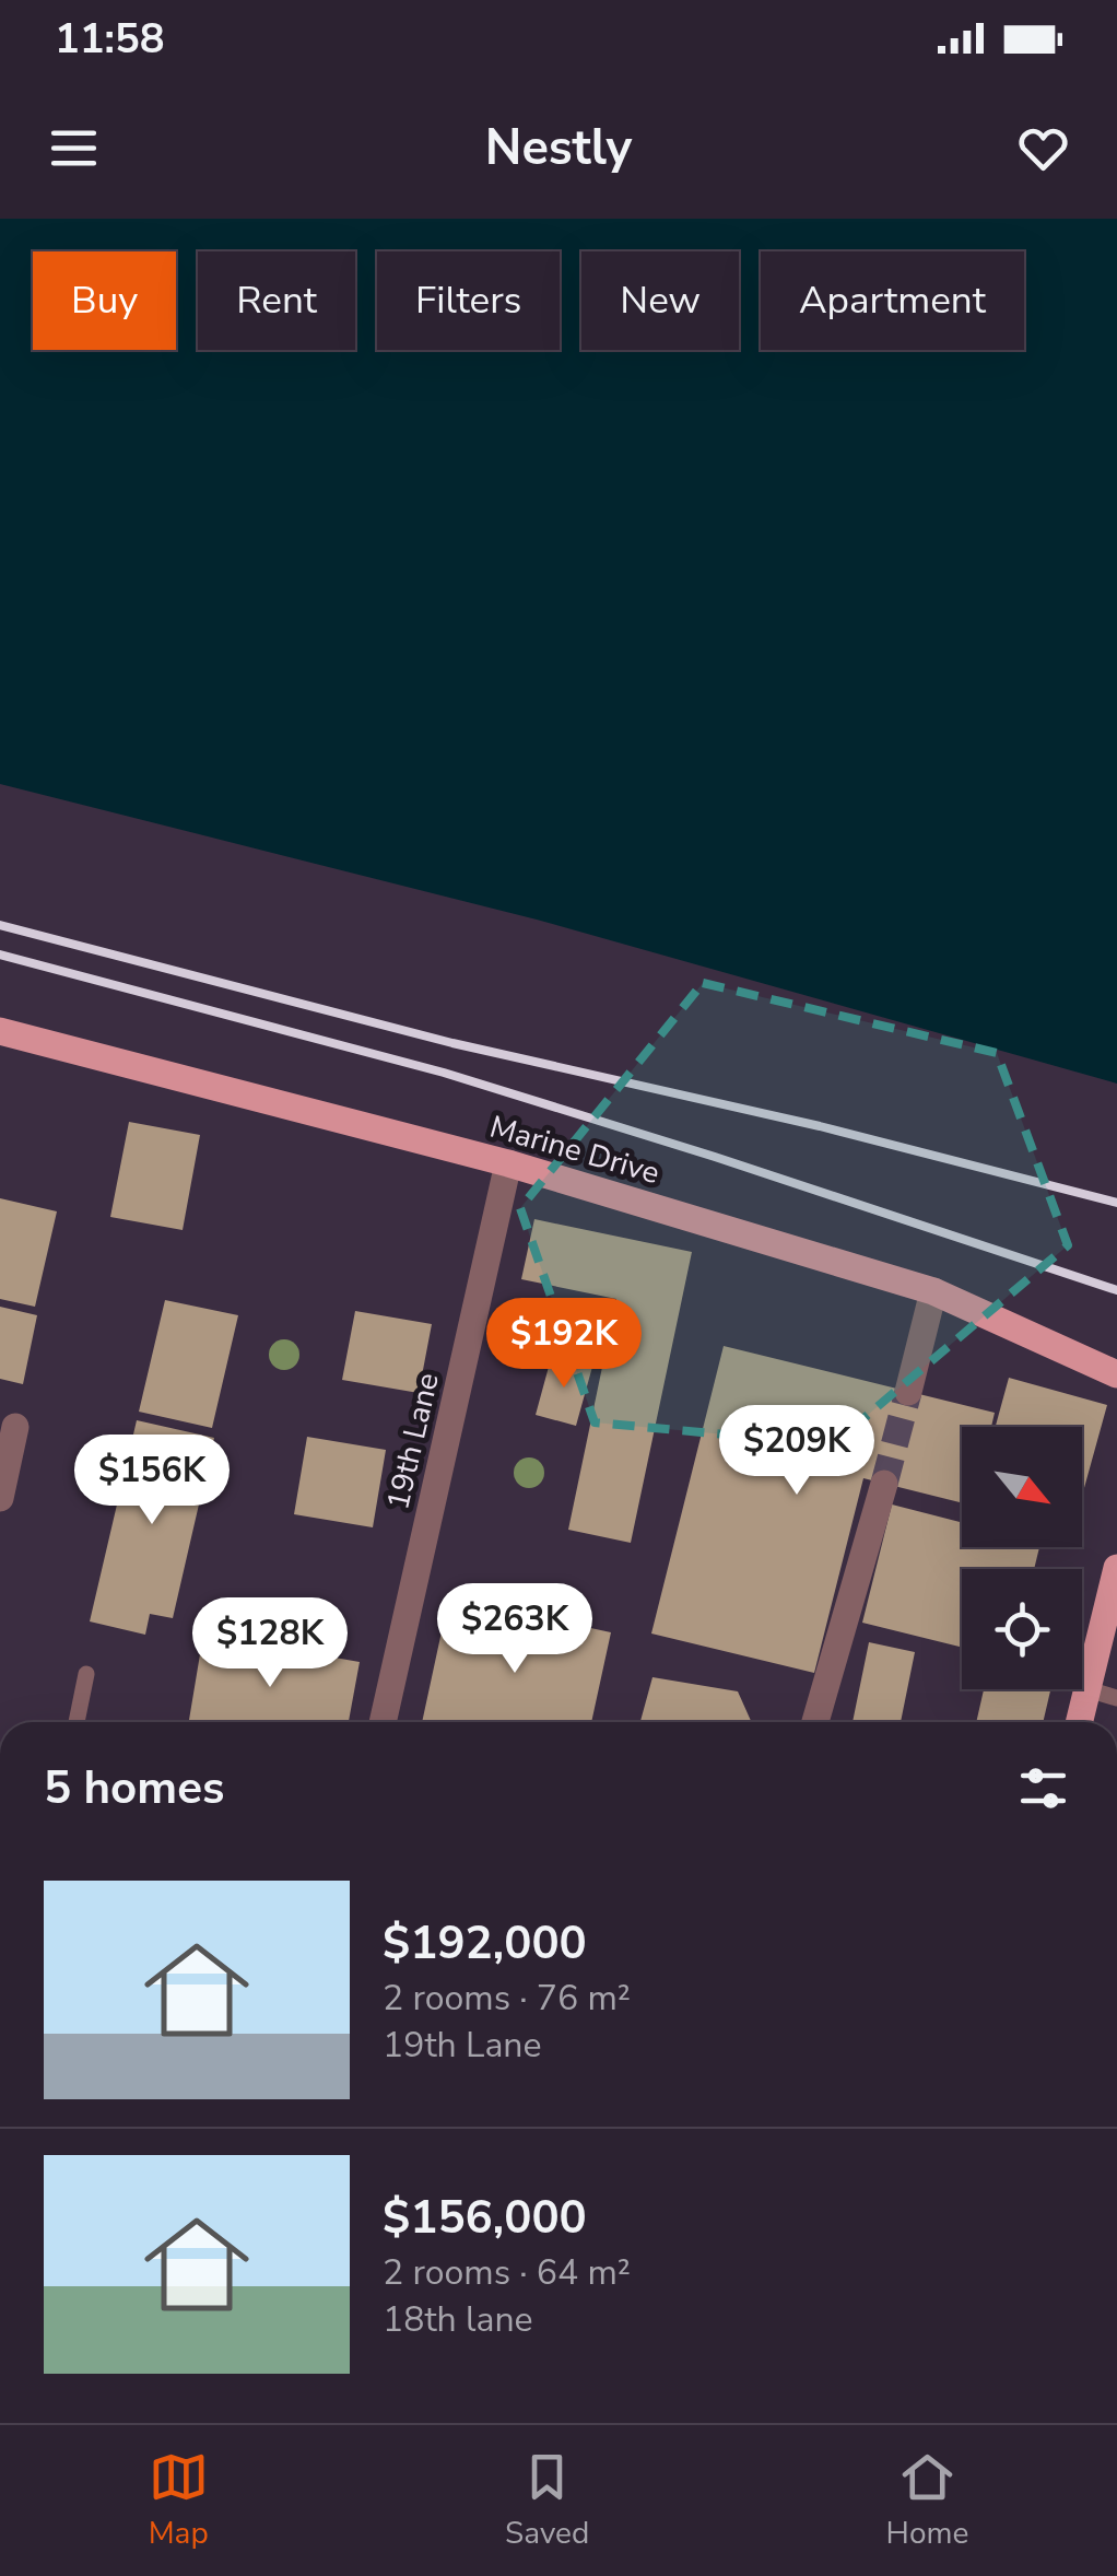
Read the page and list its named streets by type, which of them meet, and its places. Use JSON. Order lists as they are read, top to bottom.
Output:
{
  "streets": {
    "main road": ["Marine Drive"],
    "street": ["19th Lane"]
  },
  "crossings": [
    ["Marine Drive", "19th Lane"]
  ],
  "north": "bottom right",
  "page": {
    "status": "11:58",
    "header": "Nestly",
    "chip": [
      "Buy",
      "Rent",
      "Filters",
      "New",
      "Apartment"
    ],
    "price": [
      "$192K",
      "$209K",
      "$156K",
      "$263K",
      "$128K"
    ],
    "heading": "5 homes",
    "list": [
      {
        "name": "$192,000",
        "note": "2 rooms · 76 m² · 19th Lane"
      },
      {
        "name": "$156,000",
        "note": "2 rooms · 64 m² · 18th lane"
      }
    ],
    "tabs": ["Map", "Saved", "Home"]
  }
}
